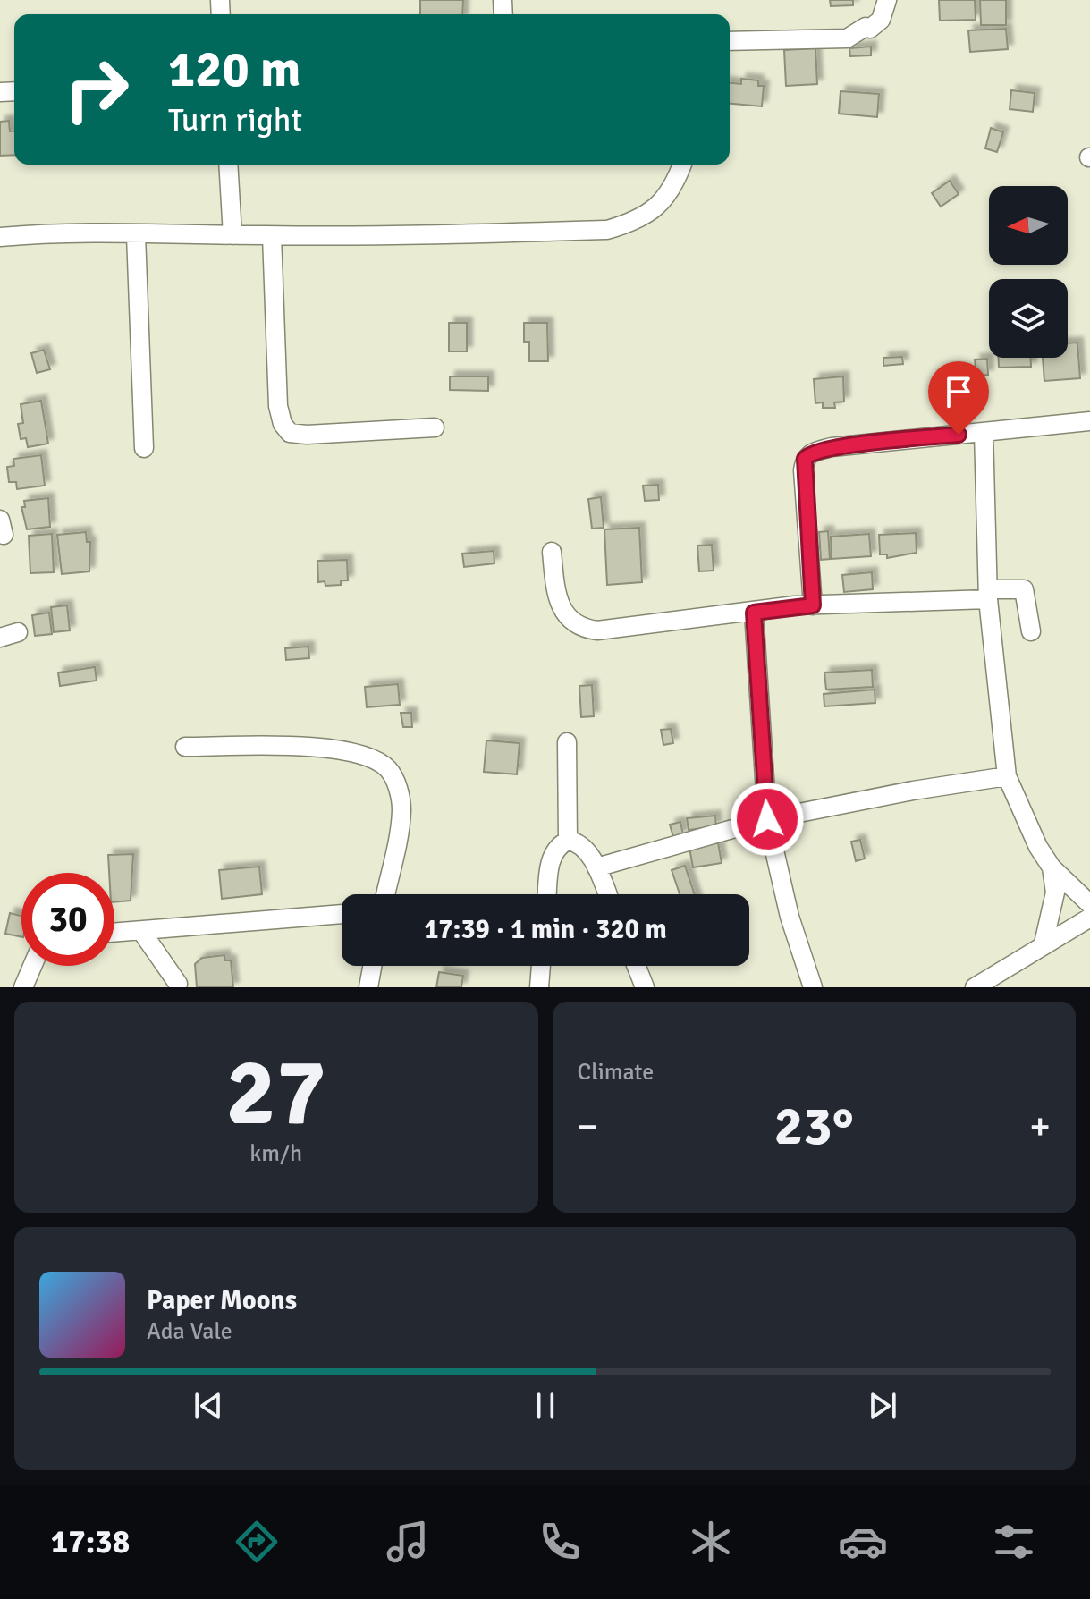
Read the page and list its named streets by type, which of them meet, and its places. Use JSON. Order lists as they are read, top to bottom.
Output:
{
  "north": "left",
  "page": {
    "turn": ["120 m", "Turn right"],
    "limit": "30",
    "trip": "17:39 · 1 min · 320 m",
    "tile": [
      ["27", "km/h"],
      "Climate"
    ],
    "heat": ["−", "23°", "+"],
    "song": ["Paper Moons", "Ada Vale"],
    "tabs": "17:38"
  }
}
